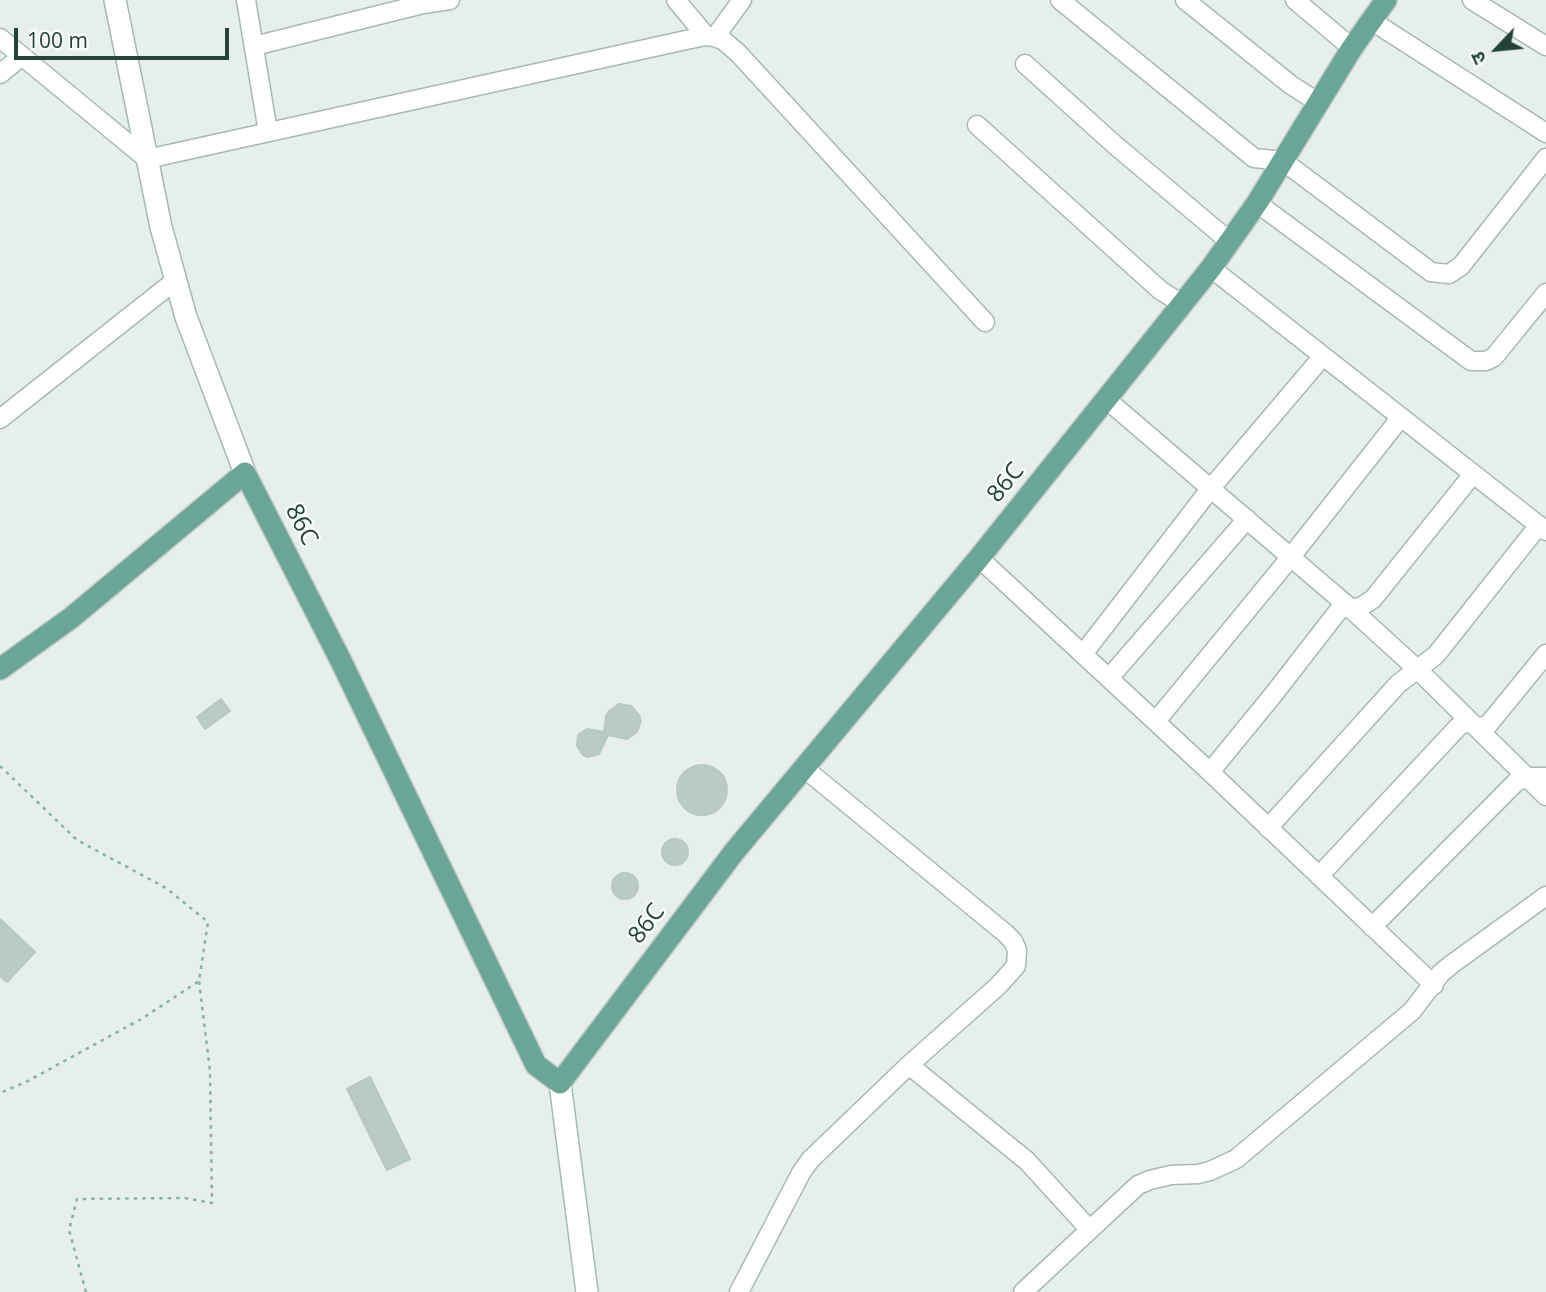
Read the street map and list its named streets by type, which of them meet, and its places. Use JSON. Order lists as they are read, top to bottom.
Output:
{
  "streets": {
    "main road": ["86C"]
  },
  "scale_bar": "100 m",
  "north": "bottom left"
}
